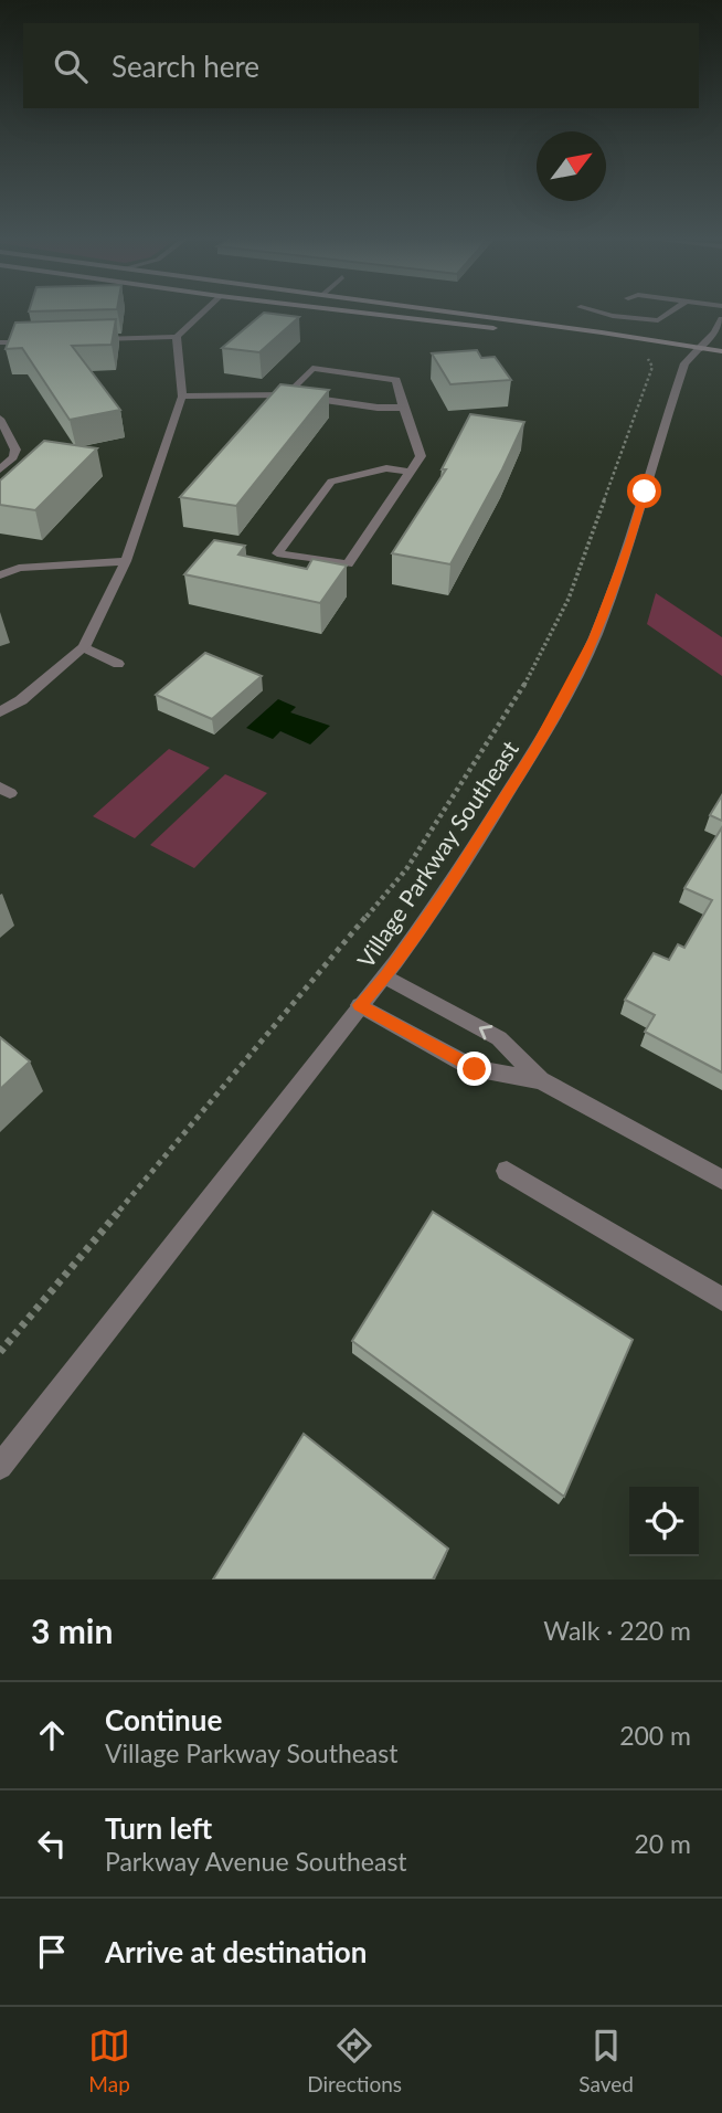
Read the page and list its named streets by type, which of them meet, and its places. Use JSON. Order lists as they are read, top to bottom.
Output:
{
  "streets": {
    "street": ["Village Parkway Southeast"]
  },
  "north": "top right",
  "page": {
    "search": "Search here",
    "heading": ["3 min", "Walk · 220 m"],
    "list": [
      ["Continue", "Village Parkway Southeast", "200 m"],
      ["Turn left", "Parkway Avenue Southeast", "20 m"],
      "Arrive at destination"
    ],
    "nav": ["Map", "Directions", "Saved"]
  }
}
